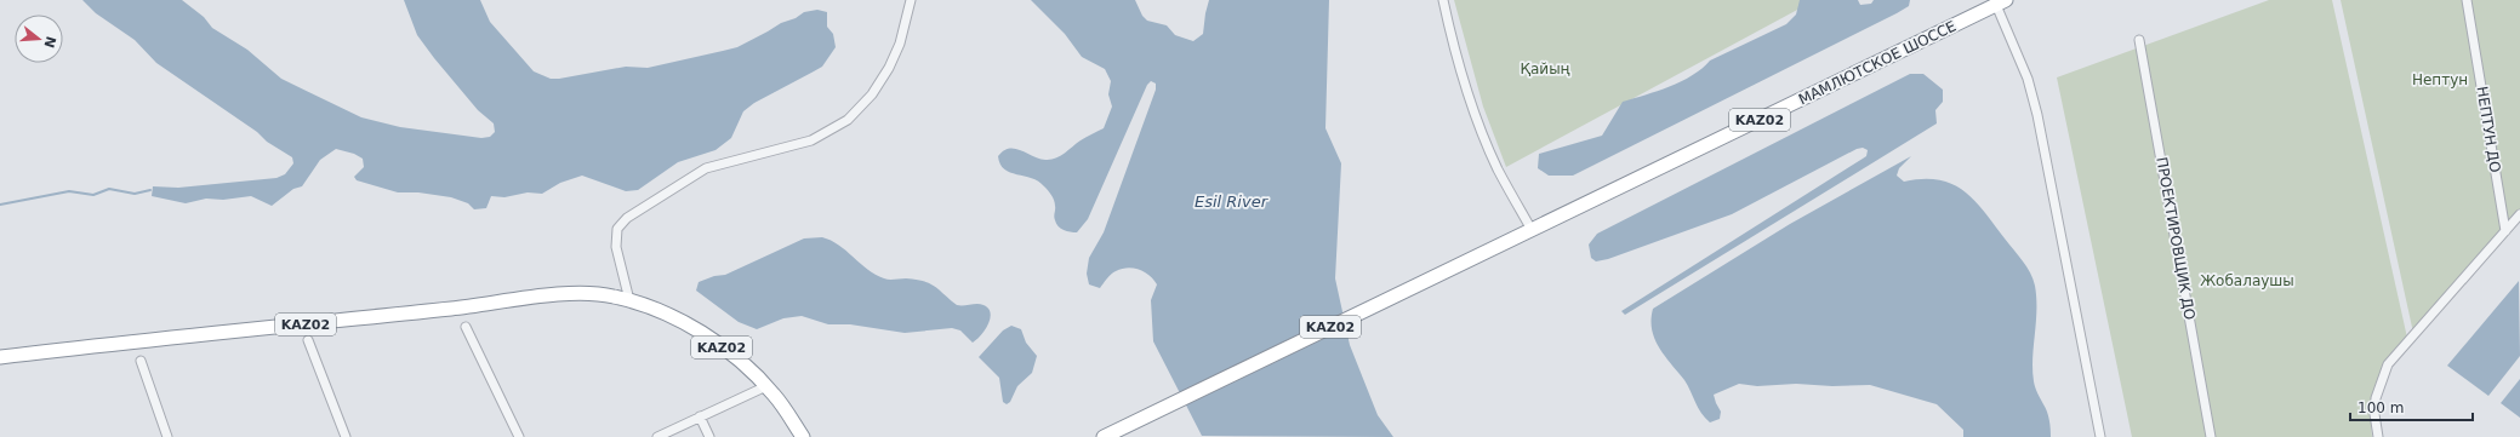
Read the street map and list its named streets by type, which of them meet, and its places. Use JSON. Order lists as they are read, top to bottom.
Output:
{
  "streets": {
    "highway": ["МАМЛЮТСКОЕ ШОССЕ", "KAZ02"],
    "street": ["НЕПТУН ДО", "ПРОЕКТИРОВЩИК ДО"]
  },
  "water": ["Esil River"],
  "parks": ["Қайың", "Нептун", "Жобалаушы"],
  "scale_bar": "100 m",
  "north": "right"
}
